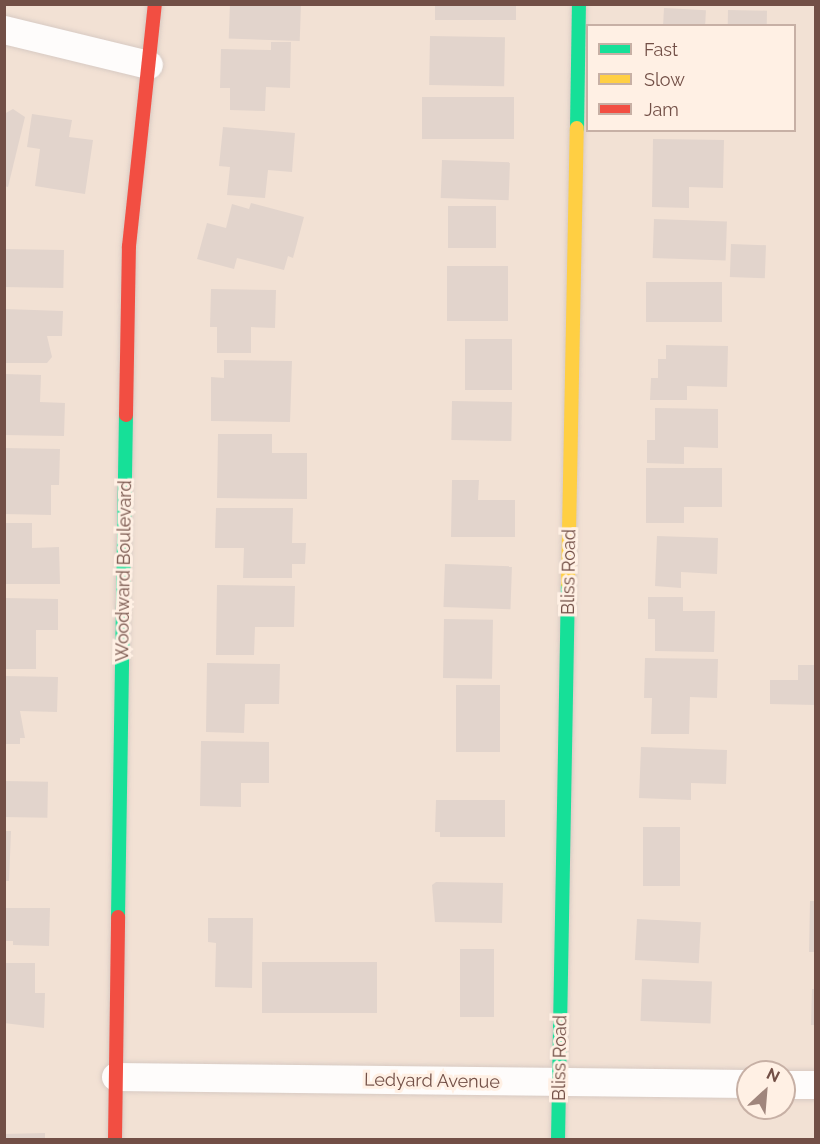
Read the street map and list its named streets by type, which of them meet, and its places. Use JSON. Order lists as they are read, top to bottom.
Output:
{
  "streets": {
    "street": ["Woodward Boulevard", "Bliss Road", "Ledyard Avenue"]
  },
  "crossings": [
    ["Woodward Boulevard", "Ledyard Avenue"],
    ["Bliss Road", "Ledyard Avenue"]
  ],
  "legend": ["Fast", "Slow", "Jam"],
  "north": "top right"
}
